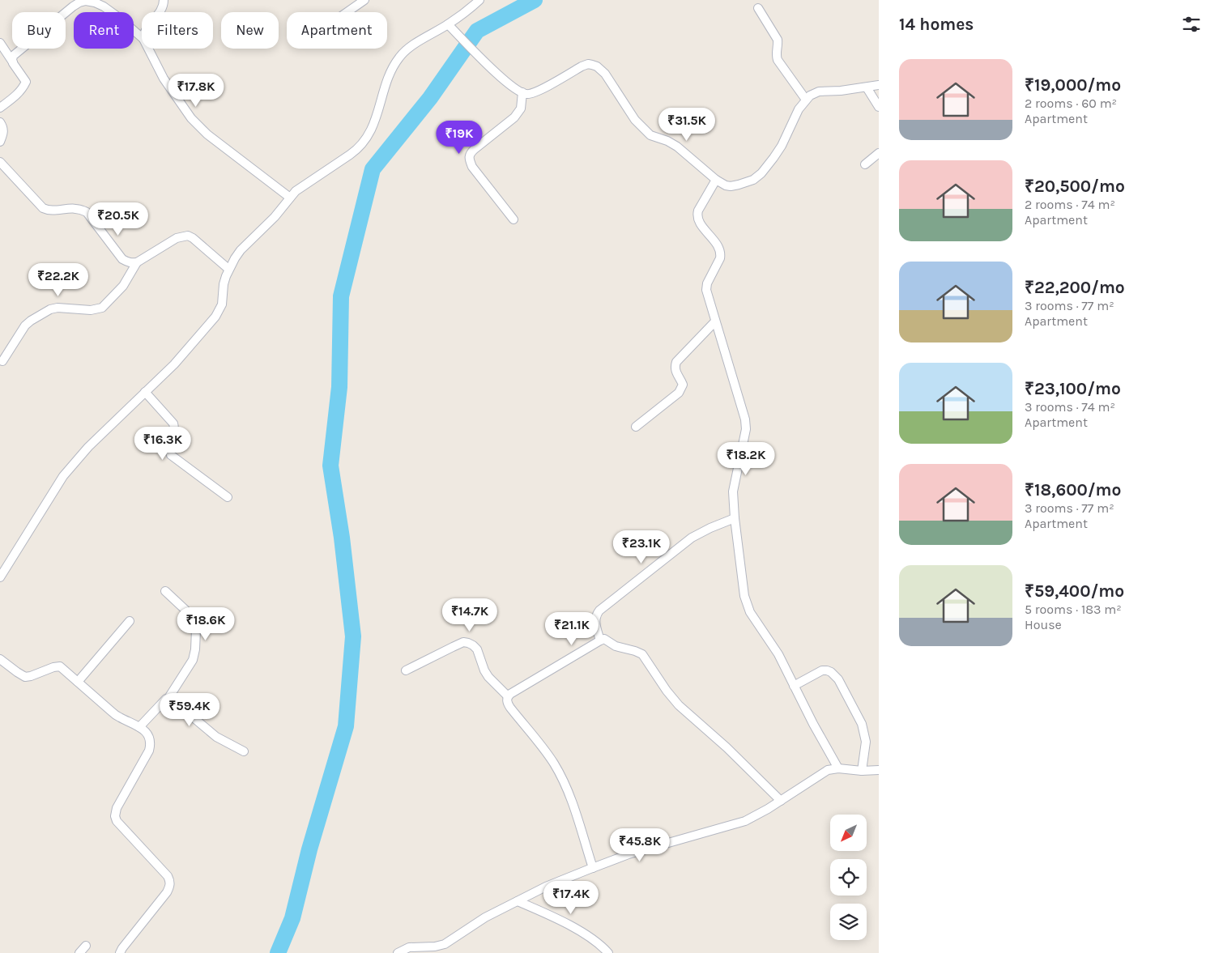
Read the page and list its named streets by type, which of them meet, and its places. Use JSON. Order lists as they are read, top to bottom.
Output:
{
  "north": "bottom left",
  "page": {
    "heading": "14 homes",
    "chip": [
      "Buy",
      "Rent",
      "Filters",
      "New",
      "Apartment"
    ],
    "list": [
      {
        "name": "₹19,000/mo",
        "note": "2 rooms · 60 m² · Apartment"
      },
      {
        "name": "₹20,500/mo",
        "note": "2 rooms · 74 m² · Apartment"
      },
      {
        "name": "₹22,200/mo",
        "note": "3 rooms · 77 m² · Apartment"
      },
      {
        "name": "₹23,100/mo",
        "note": "3 rooms · 74 m² · Apartment"
      },
      {
        "name": "₹18,600/mo",
        "note": "3 rooms · 77 m² · Apartment"
      },
      {
        "name": "₹59,400/mo",
        "note": "5 rooms · 183 m² · House"
      }
    ],
    "price": [
      "₹17.8K",
      "₹31.5K",
      "₹19K",
      "₹20.5K",
      "₹22.2K",
      "₹16.3K",
      "₹18.2K",
      "₹23.1K",
      "₹14.7K",
      "₹18.6K",
      "₹21.1K",
      "₹59.4K",
      "₹45.8K",
      "₹17.4K"
    ]
  }
}
